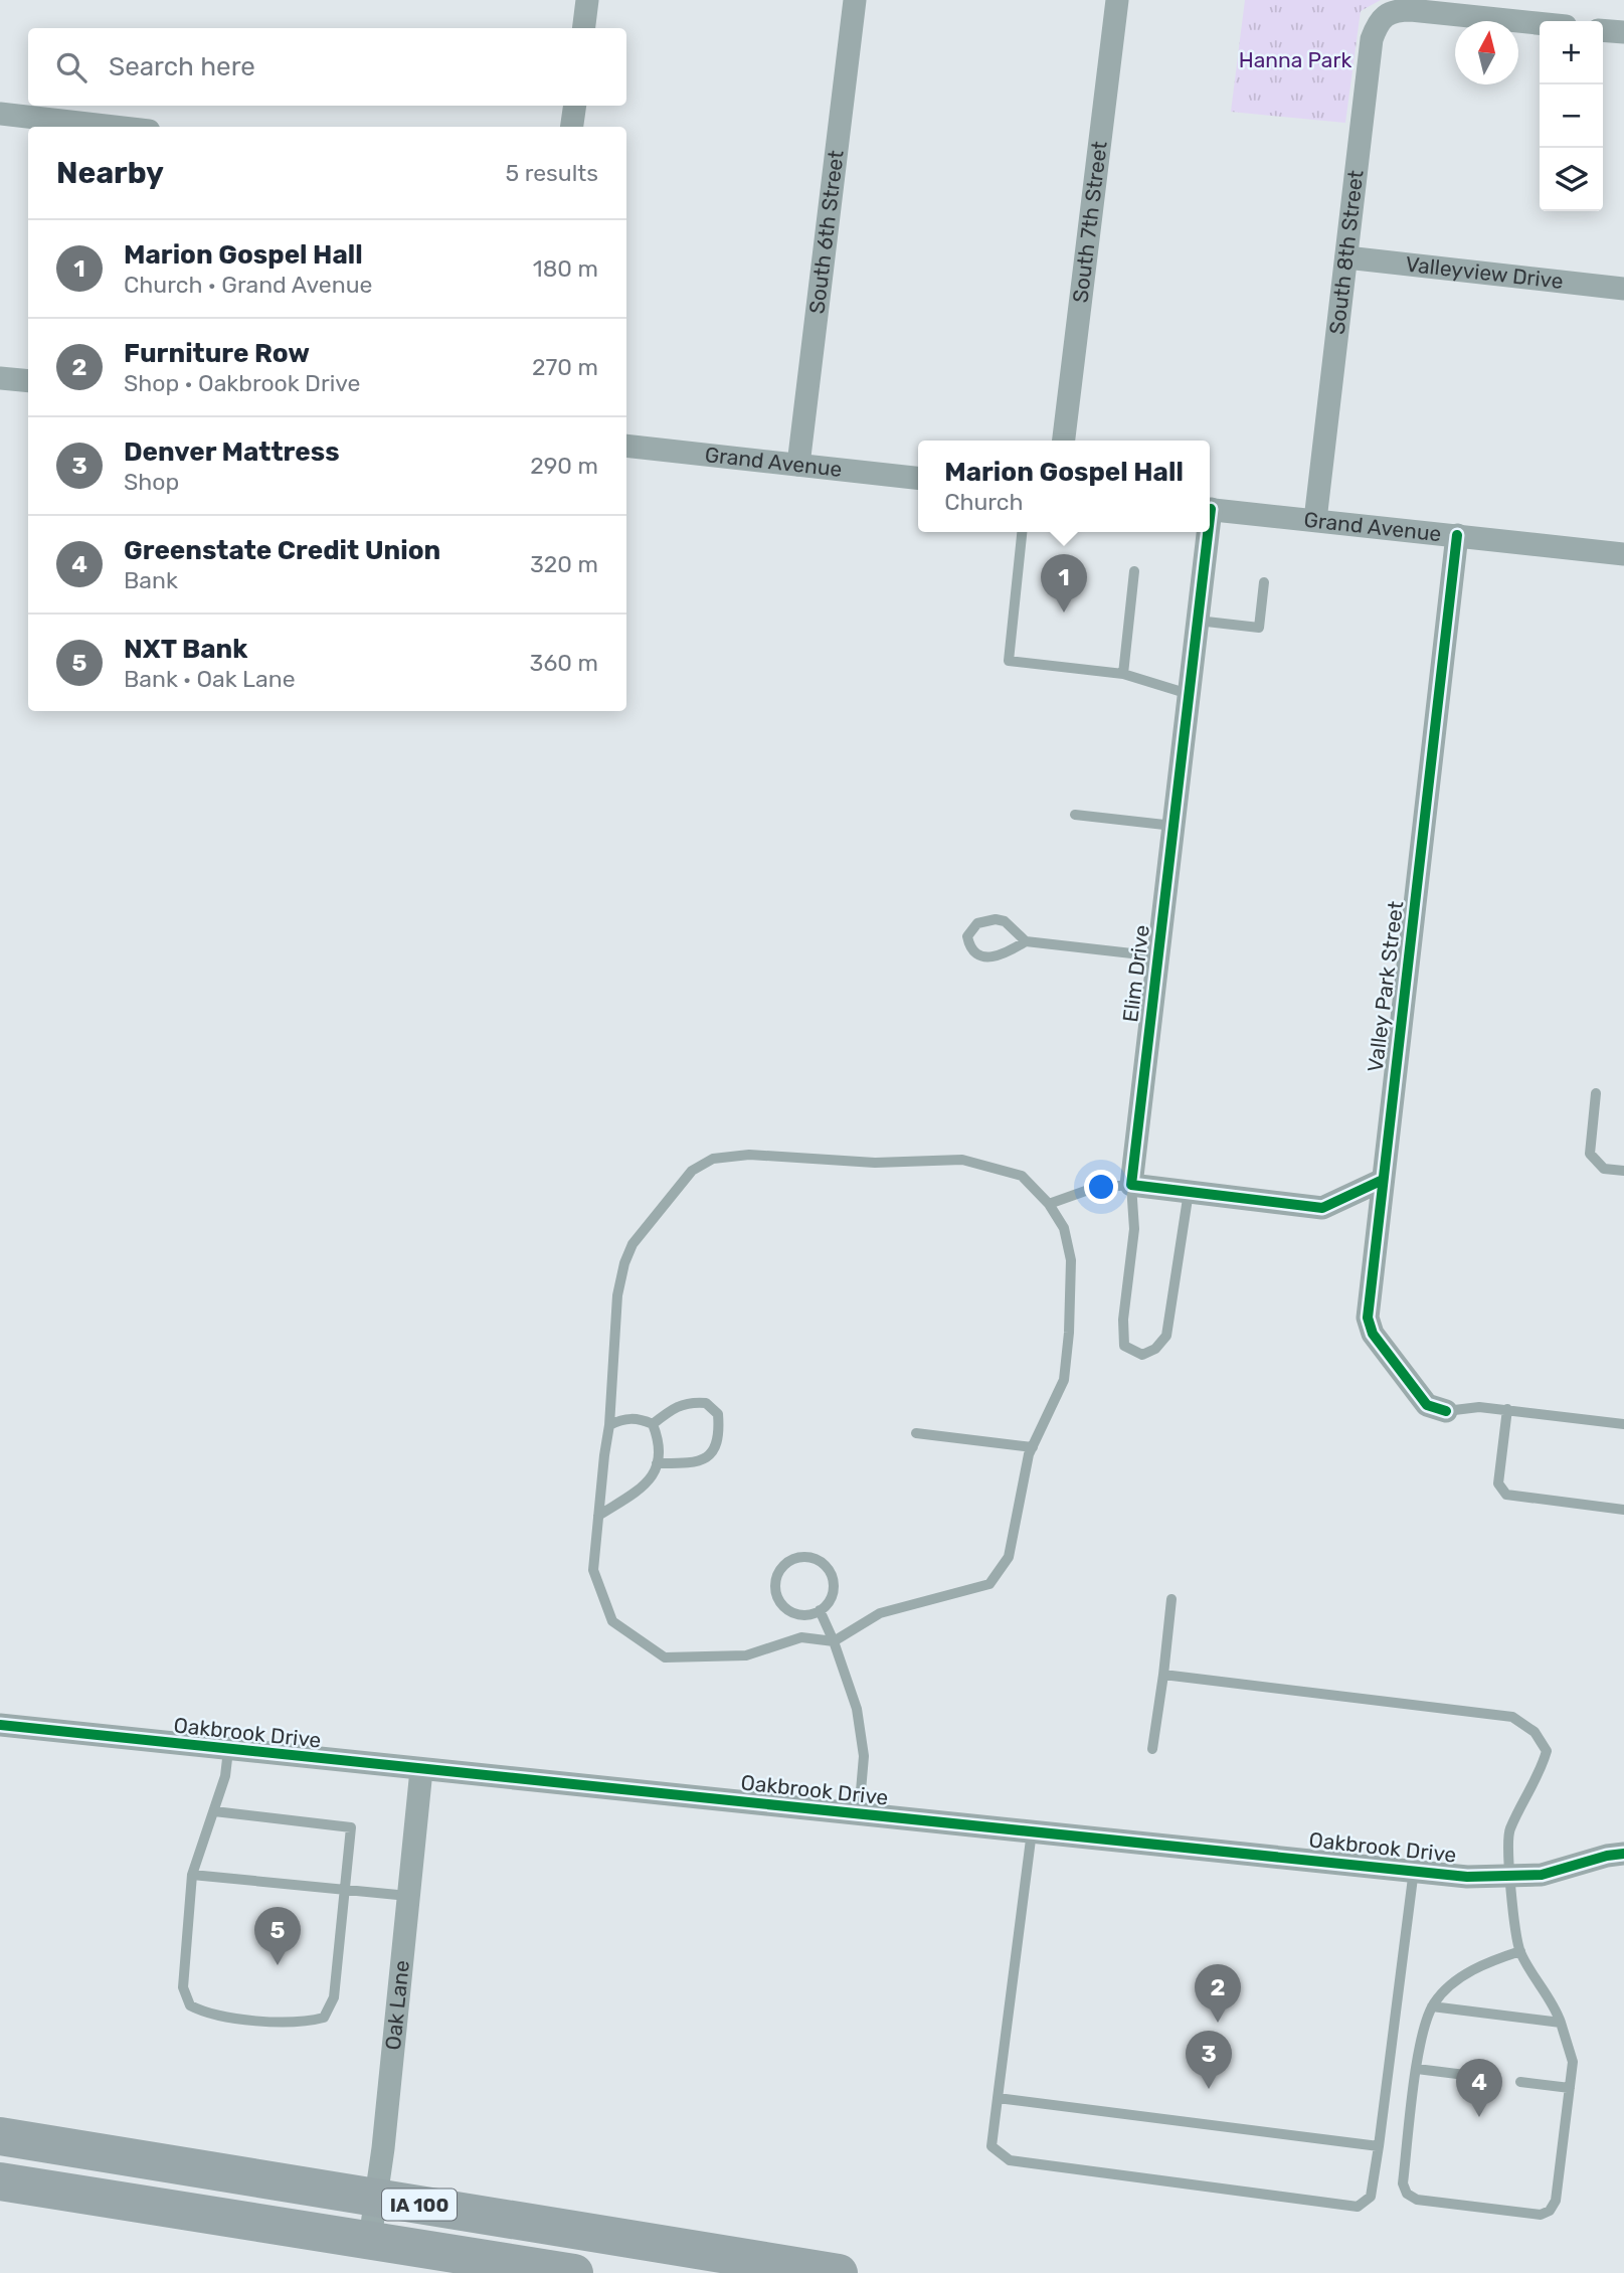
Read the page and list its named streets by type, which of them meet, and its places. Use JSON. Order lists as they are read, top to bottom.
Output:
{
  "streets": {
    "highway": ["IA 100"],
    "street": [
      "South 7th Street",
      "South 6th Street",
      "South 8th Street",
      "Valleyview Drive",
      "Grand Avenue",
      "Elim Drive",
      "Valley Park Street",
      "Oakbrook Drive",
      "Oak Lane"
    ]
  },
  "crossings": [
    ["South 6th Street", "Grand Avenue"],
    ["South 8th Street", "Valleyview Drive"],
    ["South 8th Street", "Grand Avenue"],
    ["Grand Avenue", "Valley Park Street"],
    ["Oakbrook Drive", "Oak Lane"],
    ["Oak Lane", "IA 100"]
  ],
  "parks": ["Hanna Park"],
  "north": "top",
  "page": {
    "map_buttons": ["+", "−"],
    "search": "Search here",
    "heading": ["Nearby", "5 results"],
    "list": [
      {
        "mark": "1",
        "name": "Marion Gospel Hall",
        "note": "Church · Grand Avenue",
        "value": "180 m"
      },
      {
        "mark": "2",
        "name": "Furniture Row",
        "note": "Shop · Oakbrook Drive",
        "value": "270 m"
      },
      {
        "mark": "3",
        "name": "Denver Mattress",
        "note": "Shop",
        "value": "290 m"
      },
      {
        "mark": "4",
        "name": "Greenstate Credit Union",
        "note": "Bank",
        "value": "320 m"
      },
      {
        "mark": "5",
        "name": "NXT Bank",
        "note": "Bank · Oak Lane",
        "value": "360 m"
      }
    ],
    "popup": ["Marion Gospel Hall", "Church"],
    "pins": [
      "1",
      "5",
      "2",
      "3",
      "4"
    ]
  }
}
